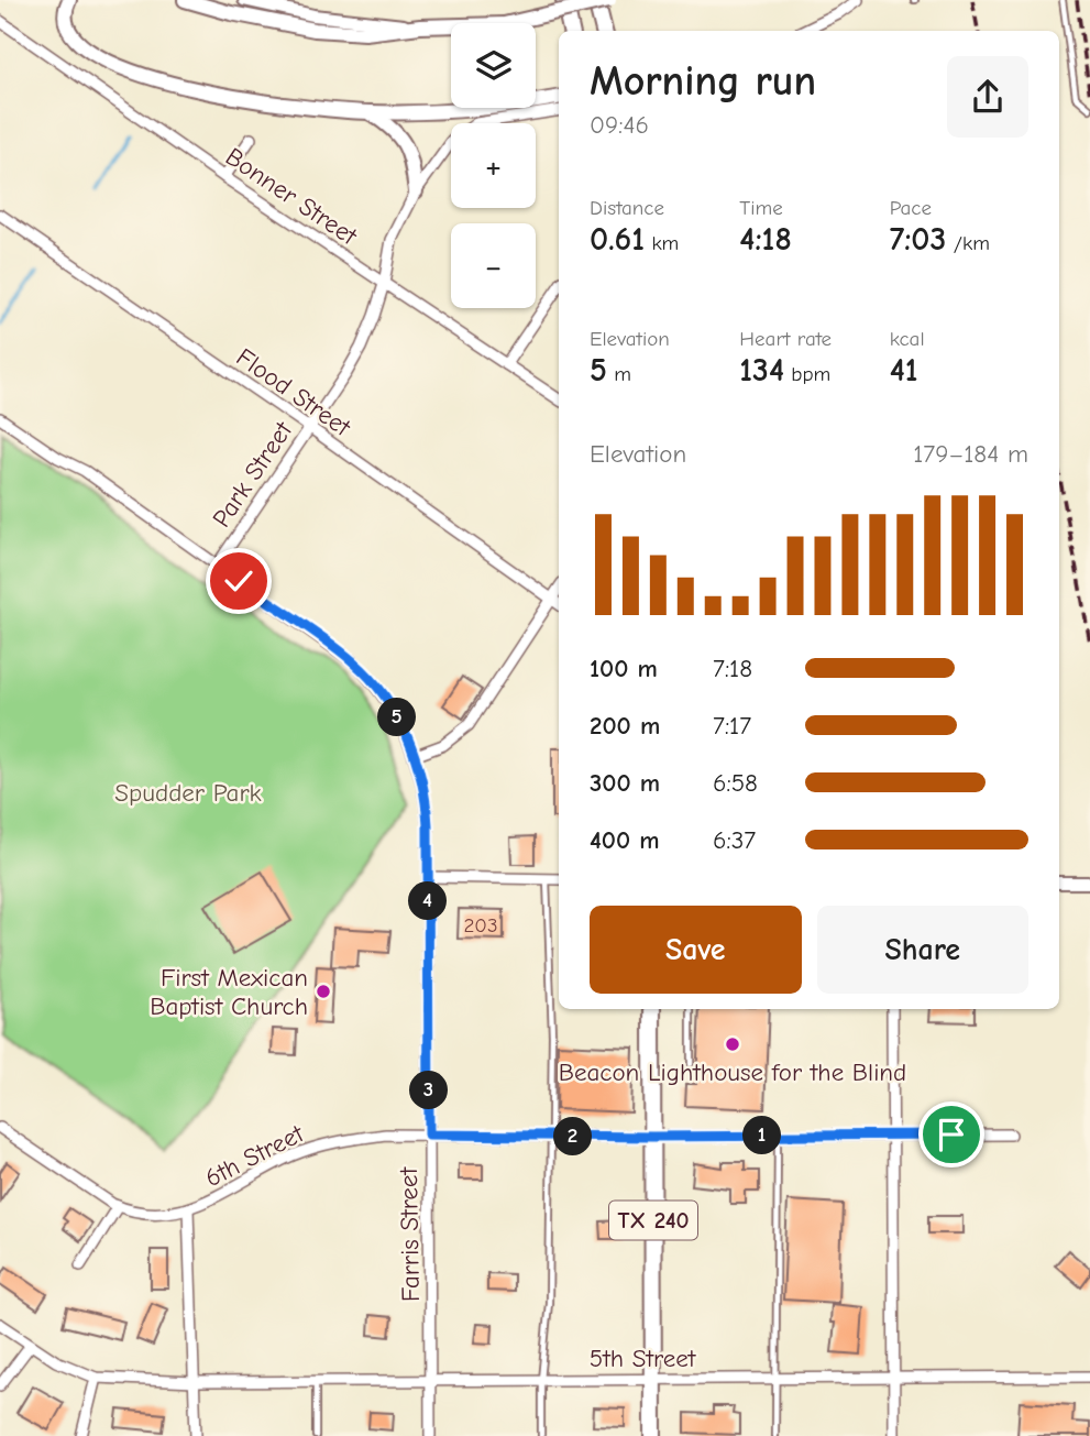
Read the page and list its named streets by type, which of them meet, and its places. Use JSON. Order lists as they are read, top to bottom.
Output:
{
  "streets": {
    "main road": ["TX 240"],
    "street": [
      "Bonner Street",
      "Flood Street",
      "Park Street",
      "6th Street",
      "Farris Street",
      "5th Street"
    ]
  },
  "crossings": [
    ["Bonner Street", "Park Street"],
    ["Flood Street", "Park Street"],
    ["Park Street", "Farris Street"],
    ["6th Street", "TX 240"],
    ["6th Street", "Farris Street"],
    ["TX 240", "5th Street"],
    ["Farris Street", "5th Street"]
  ],
  "parks": ["Spudder Park"],
  "places": ["First Mexican Baptist Church", "Beacon Lighthouse for the Blind"],
  "house_numbers": ["203"],
  "page": {
    "map_buttons": ["+", "−"],
    "heading": ["Morning run", "09:46"],
    "stats": [
      ["Distance", "0.61 km"],
      ["Time", "4:18"],
      ["Pace", "7:03 /km"],
      ["Elevation", "5 m"],
      ["Heart rate", "134 bpm"],
      ["kcal", "41"]
    ],
    "chart": ["Elevation", "179–184 m"],
    "list": [
      {
        "name": "100 m",
        "note": "7:18"
      },
      {
        "name": "200 m",
        "note": "7:17"
      },
      {
        "name": "300 m",
        "note": "6:58"
      },
      {
        "name": "400 m",
        "note": "6:37"
      }
    ],
    "pins": [
      "5",
      "4",
      "3",
      "1",
      "2"
    ],
    "buttons": ["Save", "Share"]
  }
}
